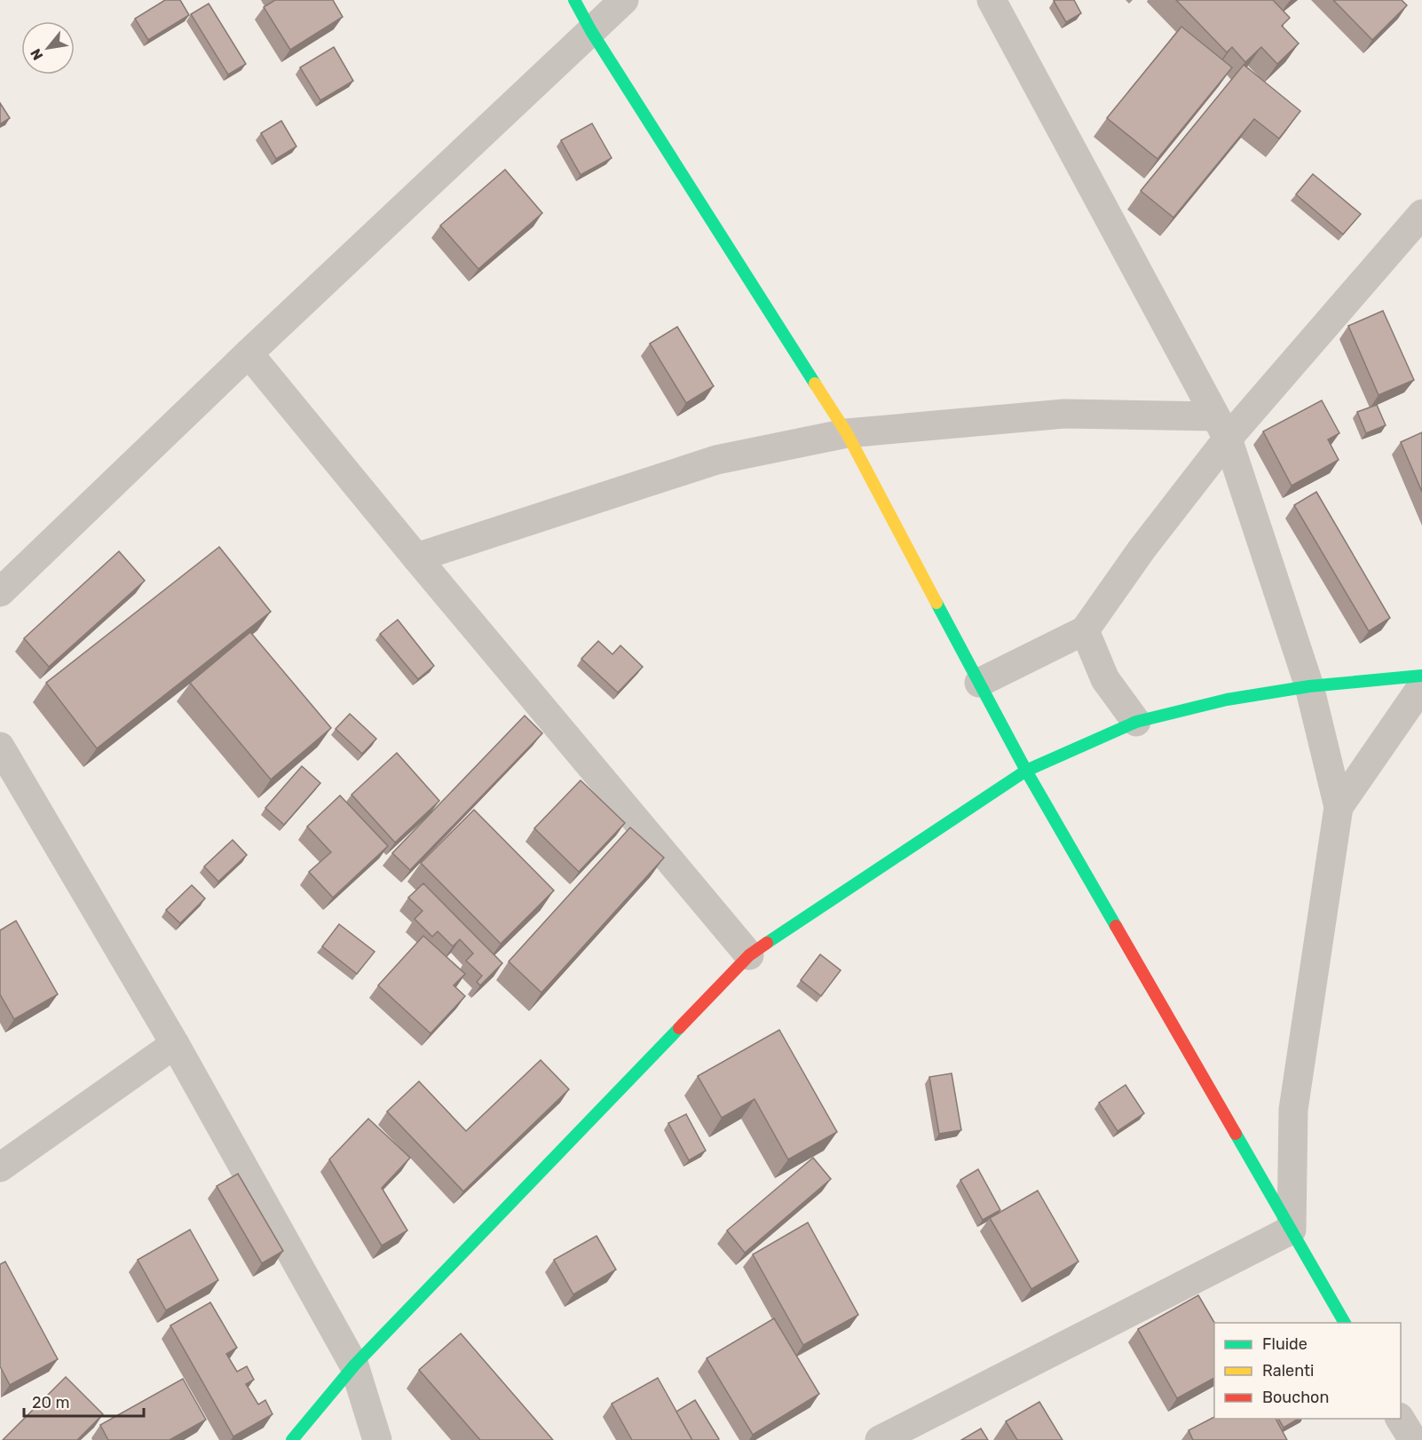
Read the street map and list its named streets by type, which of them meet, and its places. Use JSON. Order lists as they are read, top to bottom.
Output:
{
  "legend": ["Fluide", "Ralenti", "Bouchon"],
  "scale_bar": "20 m",
  "north": "bottom left"
}
